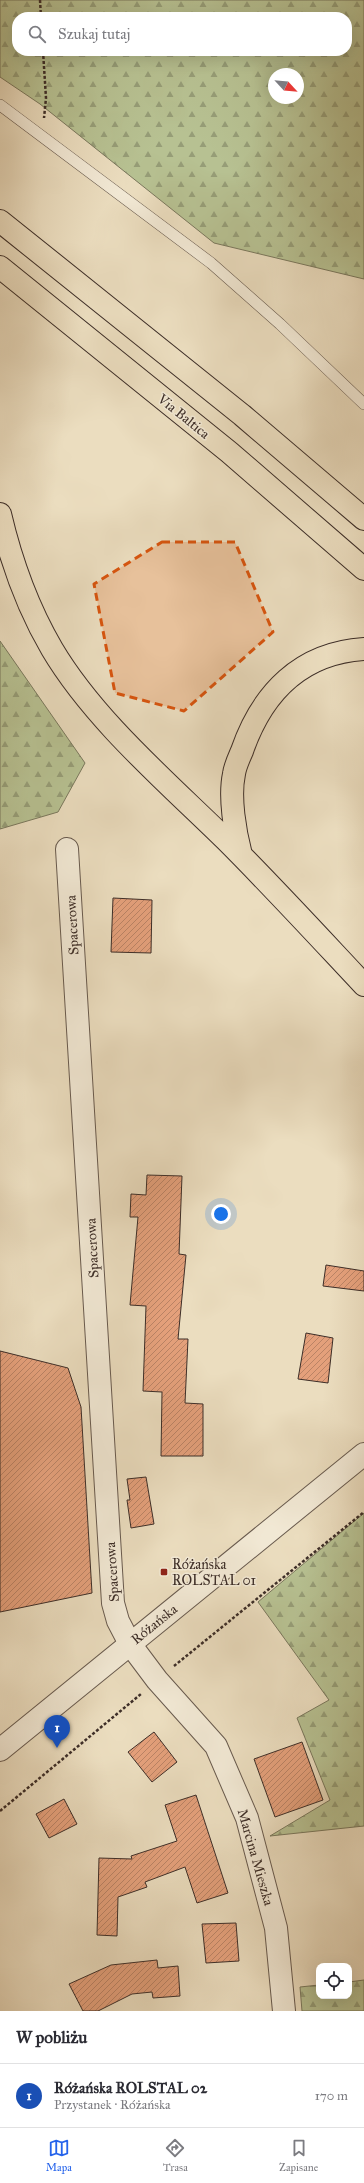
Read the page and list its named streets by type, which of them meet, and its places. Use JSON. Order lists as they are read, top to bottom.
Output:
{
  "streets": {
    "highway": ["Via Baltica"],
    "street": ["Spacerowa", "Różańska", "Marcina Mieszka"]
  },
  "crossings": [
    ["Spacerowa", "Różańska"],
    ["Spacerowa", "Marcina Mieszka"],
    ["Różańska", "Marcina Mieszka"]
  ],
  "places": {
    "transit": ["Różańska ROLSTAL 01"]
  },
  "north": "bottom right",
  "page": {
    "search": "Szukaj tutaj",
    "pins": "1",
    "heading": "W pobliżu",
    "list": [
      {
        "mark": "1",
        "name": "Różańska ROLSTAL 02",
        "note": "Przystanek · Różańska",
        "value": "170 m"
      }
    ],
    "nav": ["Mapa", "Trasa", "Zapisane"]
  }
}
